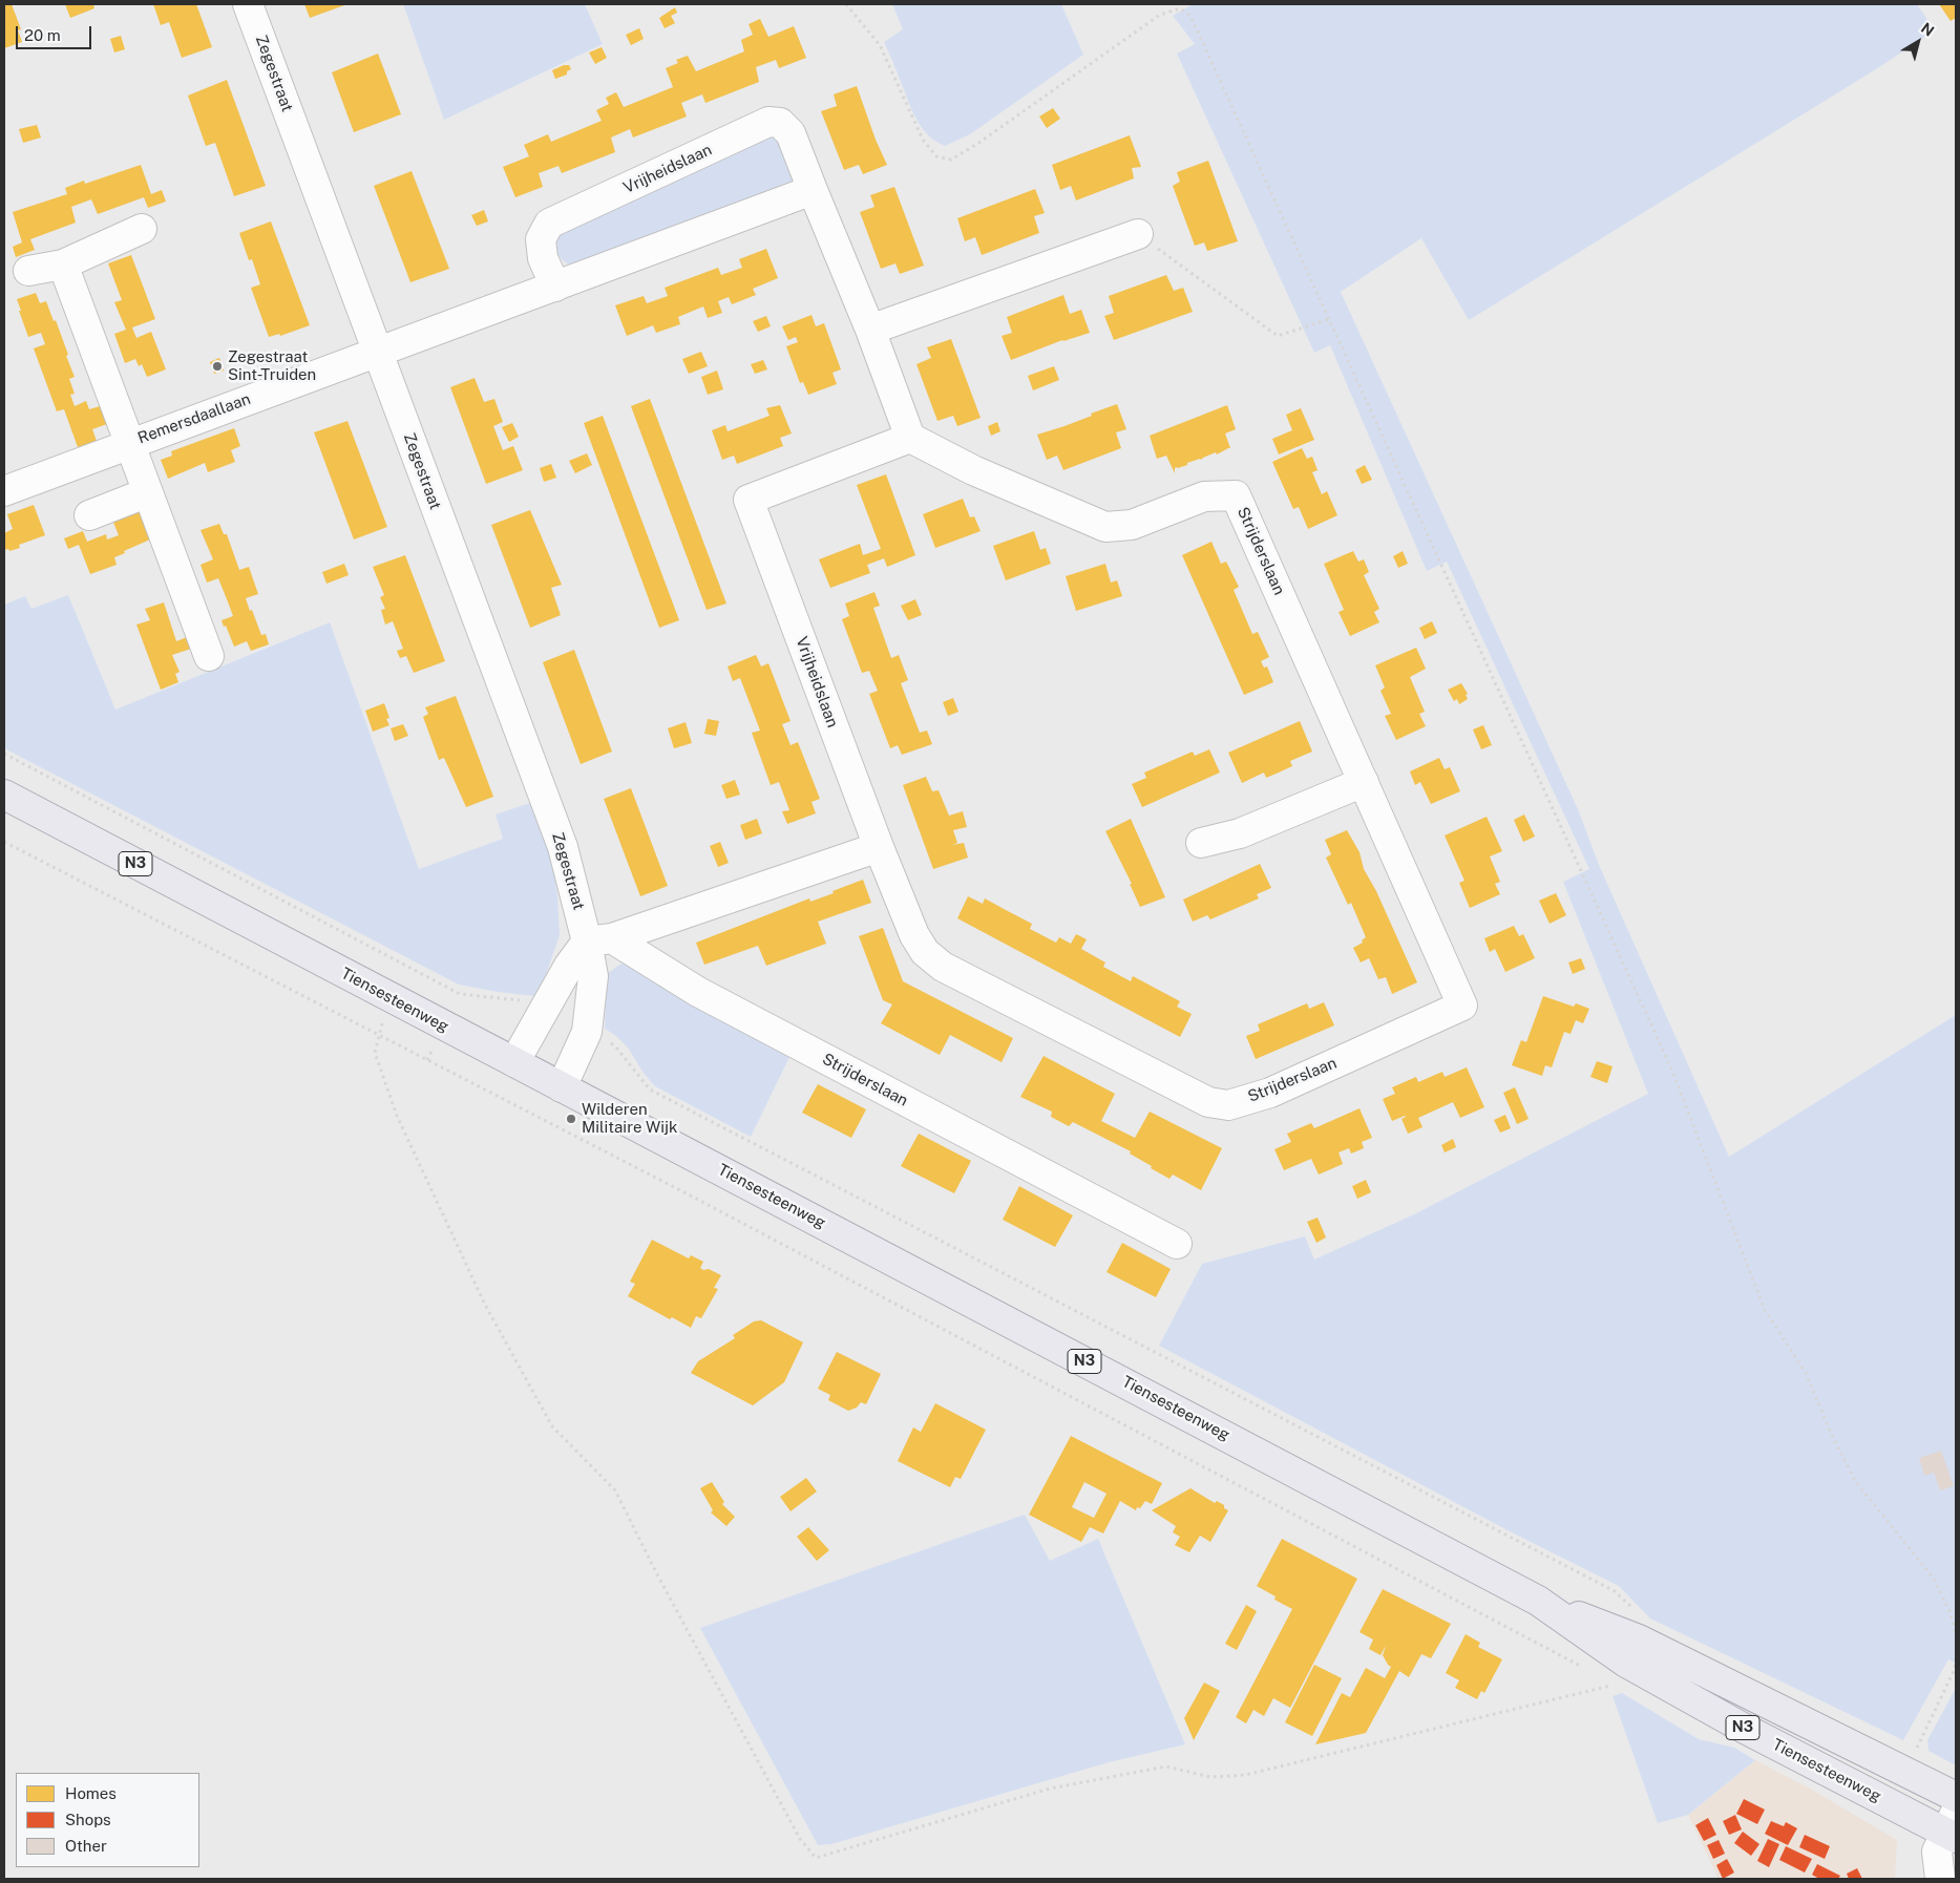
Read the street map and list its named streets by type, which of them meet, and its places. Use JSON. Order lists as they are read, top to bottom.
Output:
{
  "streets": {
    "main road": ["N3", "Tiensesteenweg"],
    "street": [
      "Zegestraat",
      "Vrijheidslaan",
      "Remersdaallaan",
      "Strijderslaan"
    ]
  },
  "crossings": [
    ["Zegestraat", "Remersdaallaan"],
    ["Zegestraat", "Strijderslaan"],
    ["Zegestraat", "Tiensesteenweg"],
    ["Vrijheidslaan", "Strijderslaan"]
  ],
  "places": ["Zegestraat Sint-Truiden", "Wilderen Militaire Wijk"],
  "legend": ["Homes", "Shops", "Other"],
  "scale_bar": "20 m",
  "north": "top right"
}
